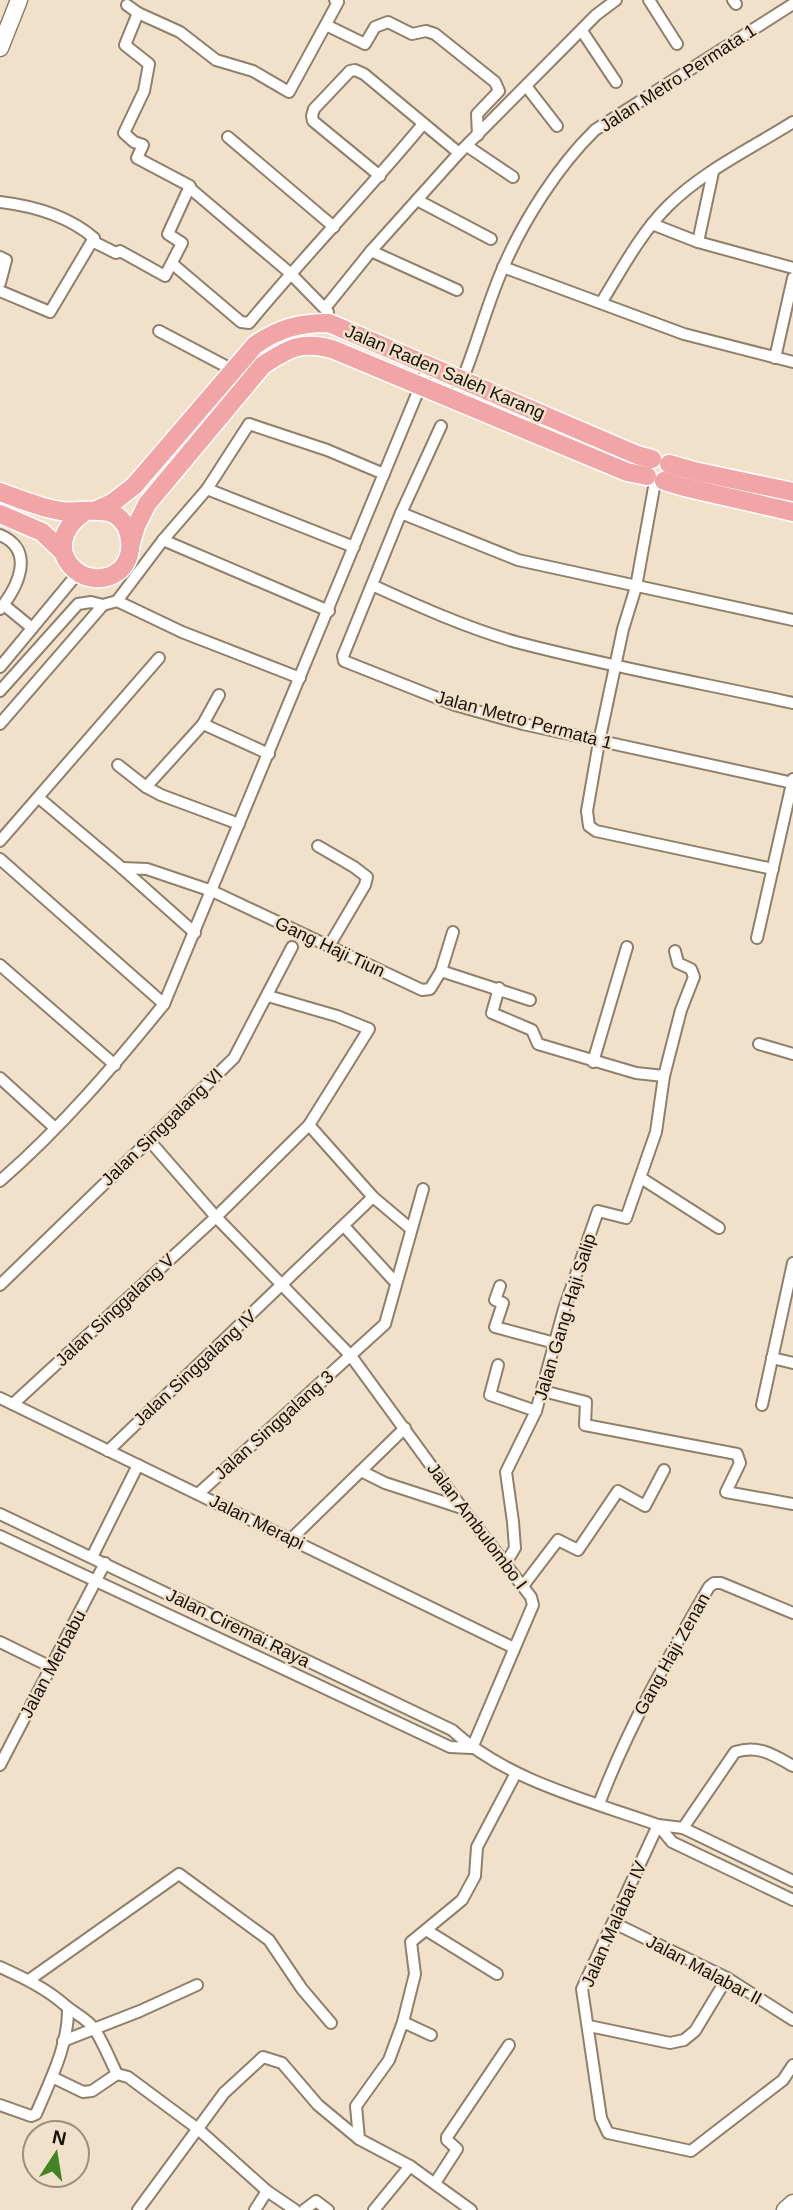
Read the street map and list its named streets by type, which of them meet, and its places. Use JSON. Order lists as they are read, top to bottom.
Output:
{
  "streets": {
    "main road": ["Jalan Raden Saleh Karang"],
    "street": [
      "Jalan Metro Permata 1",
      "Gang Haji Tiun",
      "Jalan Singgalang VI",
      "Jalan Singgalang V",
      "Jalan Gang Haji Salip",
      "Jalan Singgalang IV",
      "Jalan Singgalang 3",
      "Jalan Merapi",
      "Jalan Ambulombo I",
      "Jalan Ciremai Raya",
      "Gang Haji Zenan",
      "Jalan Merbabu",
      "Jalan Malabar IV",
      "Jalan Malabar II"
    ]
  },
  "crossings": [
    ["Jalan Metro Permata 1", "Jalan Raden Saleh Karang"],
    ["Jalan Singgalang VI", "Jalan Singgalang V"],
    ["Jalan Singgalang VI", "Jalan Ambulombo I"],
    ["Jalan Singgalang V", "Jalan Merapi"],
    ["Jalan Singgalang V", "Jalan Ambulombo I"],
    ["Jalan Gang Haji Salip", "Jalan Ambulombo I"],
    ["Jalan Singgalang IV", "Jalan Merapi"],
    ["Jalan Singgalang IV", "Jalan Ambulombo I"],
    ["Jalan Singgalang 3", "Jalan Merapi"],
    ["Jalan Singgalang 3", "Jalan Ambulombo I"],
    ["Jalan Merapi", "Jalan Ambulombo I"],
    ["Jalan Ambulombo I", "Jalan Ciremai Raya"],
    ["Jalan Ciremai Raya", "Gang Haji Zenan"],
    ["Jalan Ciremai Raya", "Jalan Merbabu"],
    ["Jalan Ciremai Raya", "Jalan Malabar IV"],
    ["Jalan Malabar IV", "Jalan Malabar II"]
  ],
  "north": "top"
}
